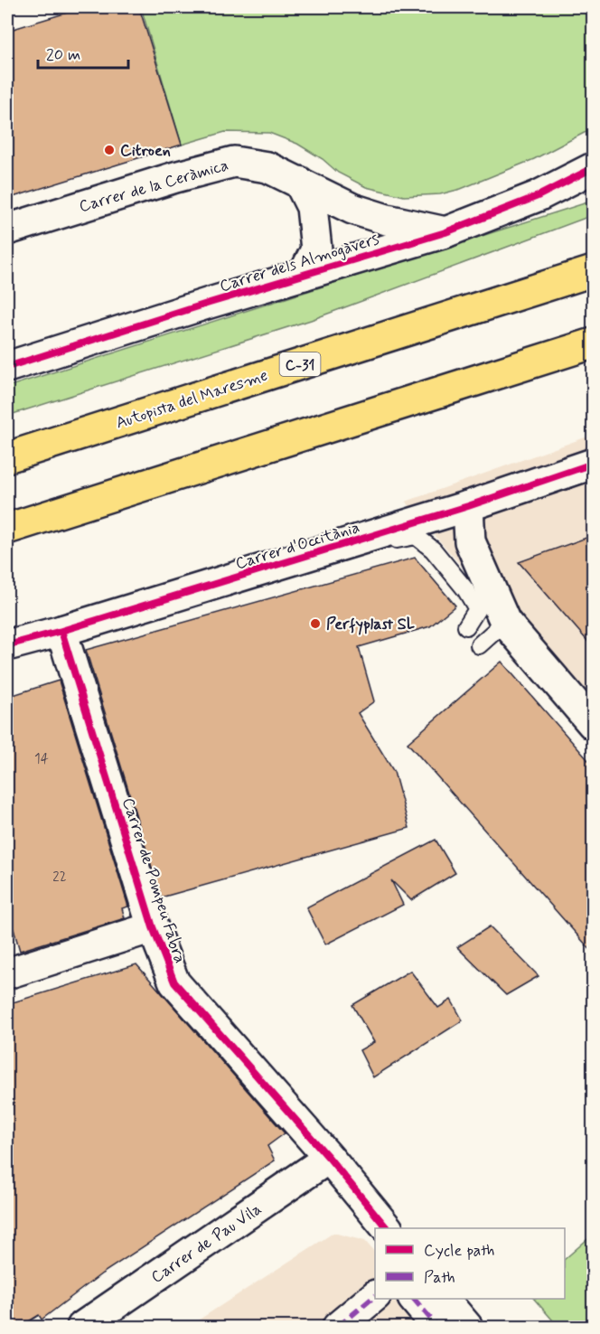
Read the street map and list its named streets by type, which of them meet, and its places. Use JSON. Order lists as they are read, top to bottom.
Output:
{
  "streets": {
    "highway": ["C-31", "Autopista del Maresme"],
    "street": [
      "Carrer de la Ceràmica",
      "Carrer dels Almogàvers",
      "Carrer d'Occitània",
      "Carrer de Pompeu Fabra",
      "Carrer de Pau Vila"
    ]
  },
  "crossings": [
    ["Carrer de la Ceràmica", "Carrer dels Almogàvers"],
    ["Carrer d'Occitània", "Carrer de Pompeu Fabra"],
    ["Carrer de Pompeu Fabra", "Carrer de Pau Vila"]
  ],
  "places": ["Citroen", "Perfyplast SL"],
  "house_numbers": ["14", "22"],
  "legend": ["Cycle path", "Path"],
  "scale_bar": "20 m"
}
